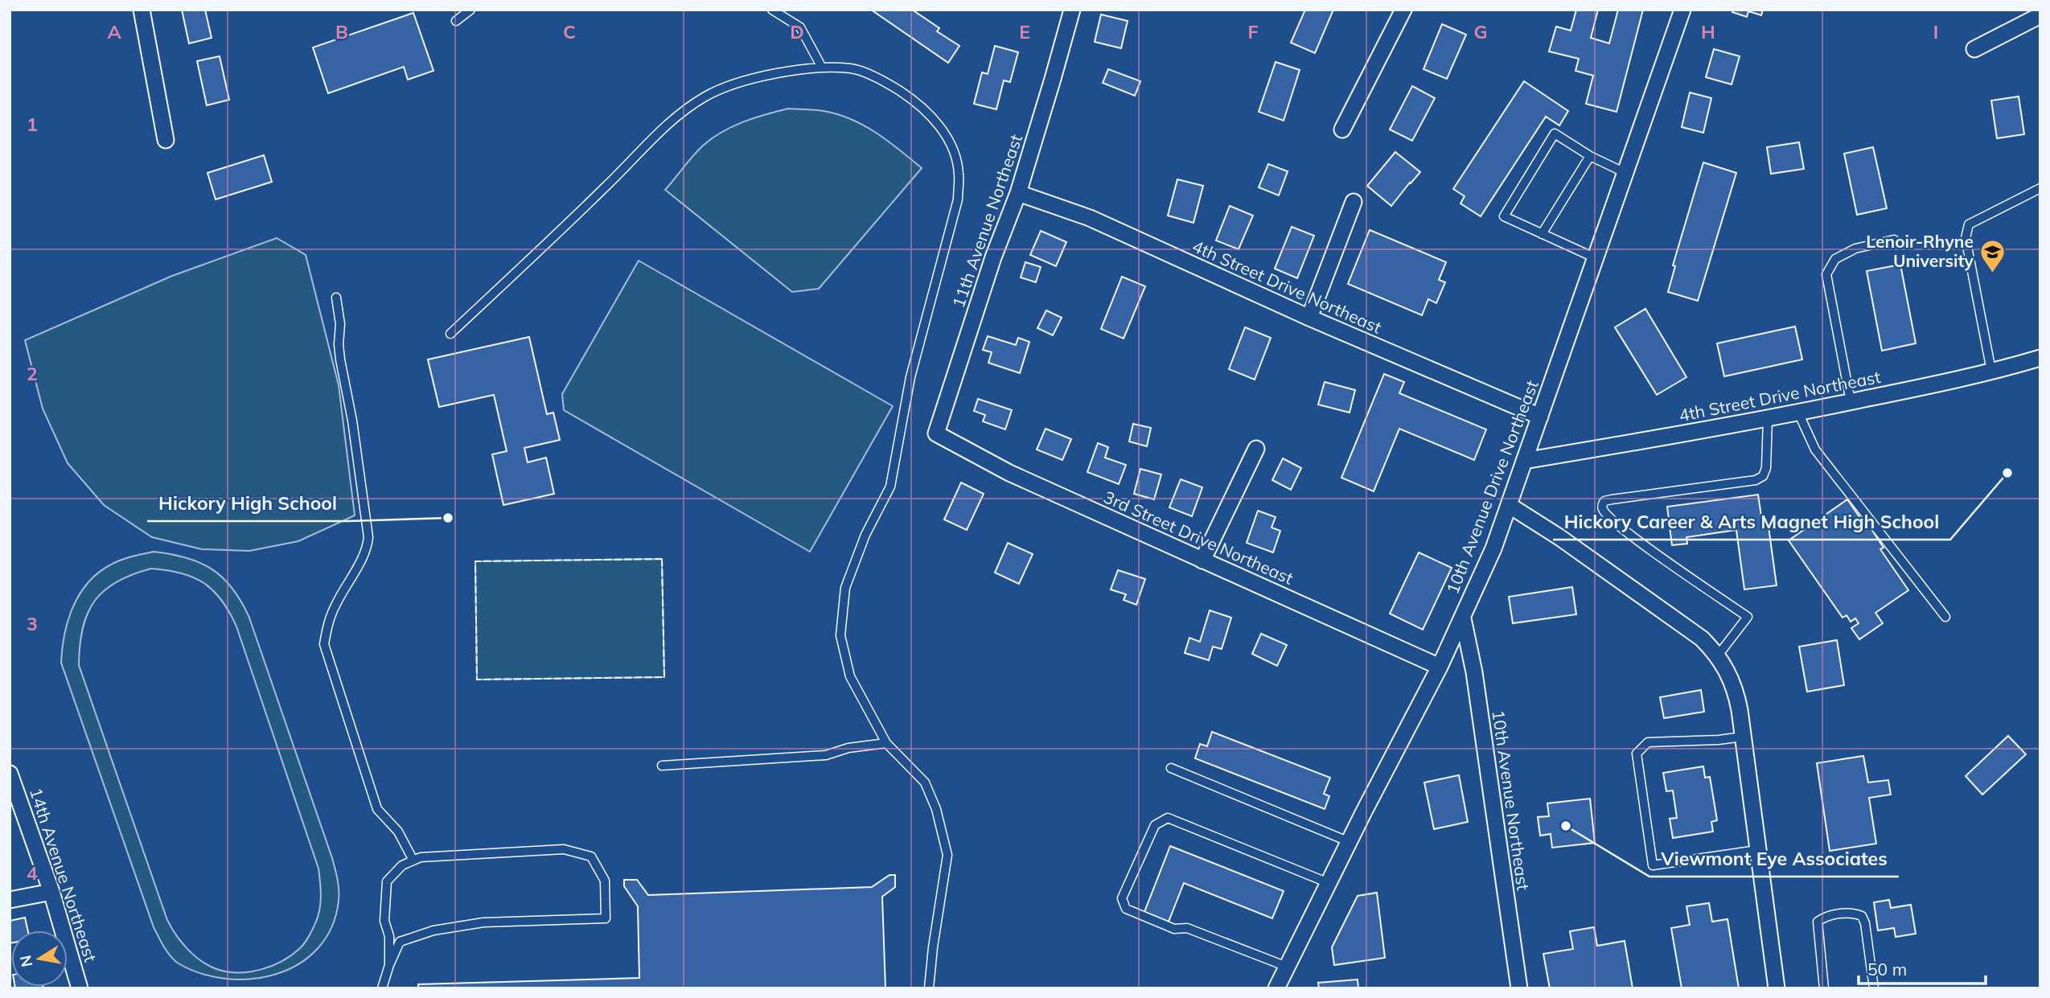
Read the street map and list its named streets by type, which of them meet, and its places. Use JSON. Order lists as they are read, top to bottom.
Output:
{
  "streets": {
    "street": [
      "11th Avenue Northeast",
      "4th Street Drive Northeast",
      "10th Avenue Drive Northeast",
      "3rd Street Drive Northeast",
      "10th Avenue Northeast",
      "14th Avenue Northeast"
    ]
  },
  "crossings": [
    ["11th Avenue Northeast", "4th Street Drive Northeast"],
    ["11th Avenue Northeast", "3rd Street Drive Northeast"],
    ["4th Street Drive Northeast", "10th Avenue Drive Northeast"],
    ["10th Avenue Drive Northeast", "3rd Street Drive Northeast"],
    ["10th Avenue Drive Northeast", "10th Avenue Northeast"]
  ],
  "places": {
    "school or university": ["Lenoir-Rhyne University"],
    "other": ["Hickory Career & Arts Magnet High School", "Hickory High School", "Viewmont Eye Associates"]
  },
  "scale_bar": "50 m",
  "north": "left",
  "grid": {
    "columns": [
      "A",
      "B",
      "C",
      "D",
      "E",
      "F",
      "G",
      "H",
      "I"
    ],
    "rows": [
      "1",
      "2",
      "3",
      "4"
    ]
  }
}
